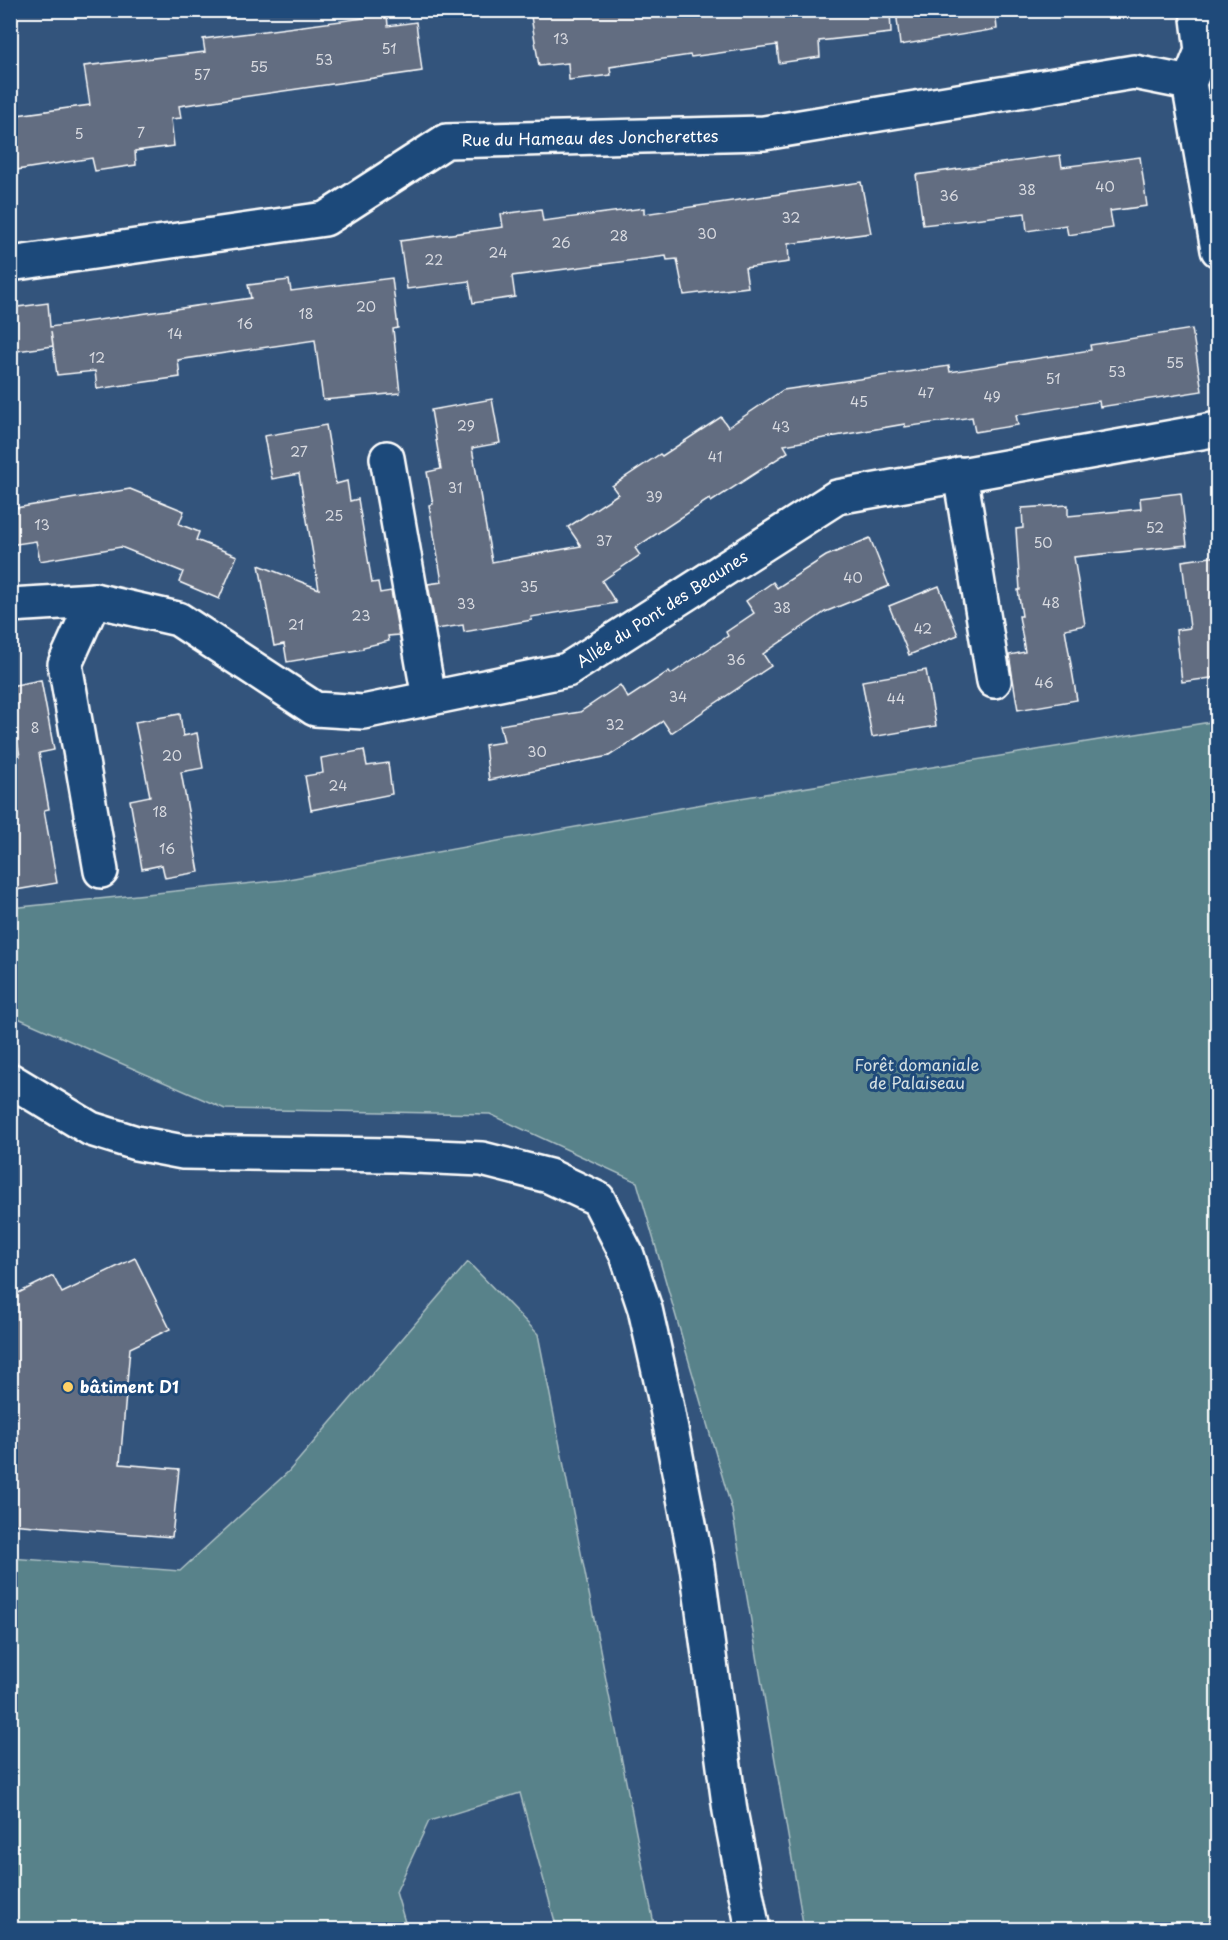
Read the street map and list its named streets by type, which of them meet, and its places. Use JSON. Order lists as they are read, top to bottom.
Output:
{
  "streets": {
    "street": ["Rue du Hameau des Joncherettes", "Allée du Pont des Beaunes"]
  },
  "parks": ["Forêt domaniale de Palaiseau"],
  "places": ["bâtiment D1"],
  "house_numbers": [
    "13",
    "51",
    "53",
    "55",
    "57",
    "7",
    "5",
    "40",
    "38",
    "36",
    "32",
    "30",
    "28",
    "26",
    "24",
    "22",
    "20",
    "18",
    "16",
    "14",
    "12",
    "55",
    "53",
    "51",
    "47",
    "49",
    "45",
    "29",
    "43",
    "27",
    "41",
    "31",
    "39",
    "25",
    "13",
    "52",
    "37",
    "50",
    "40",
    "35",
    "48",
    "33",
    "38",
    "23",
    "21",
    "42",
    "36",
    "46",
    "34",
    "44",
    "32",
    "8",
    "30",
    "20",
    "24",
    "18",
    "16"
  ]
}
